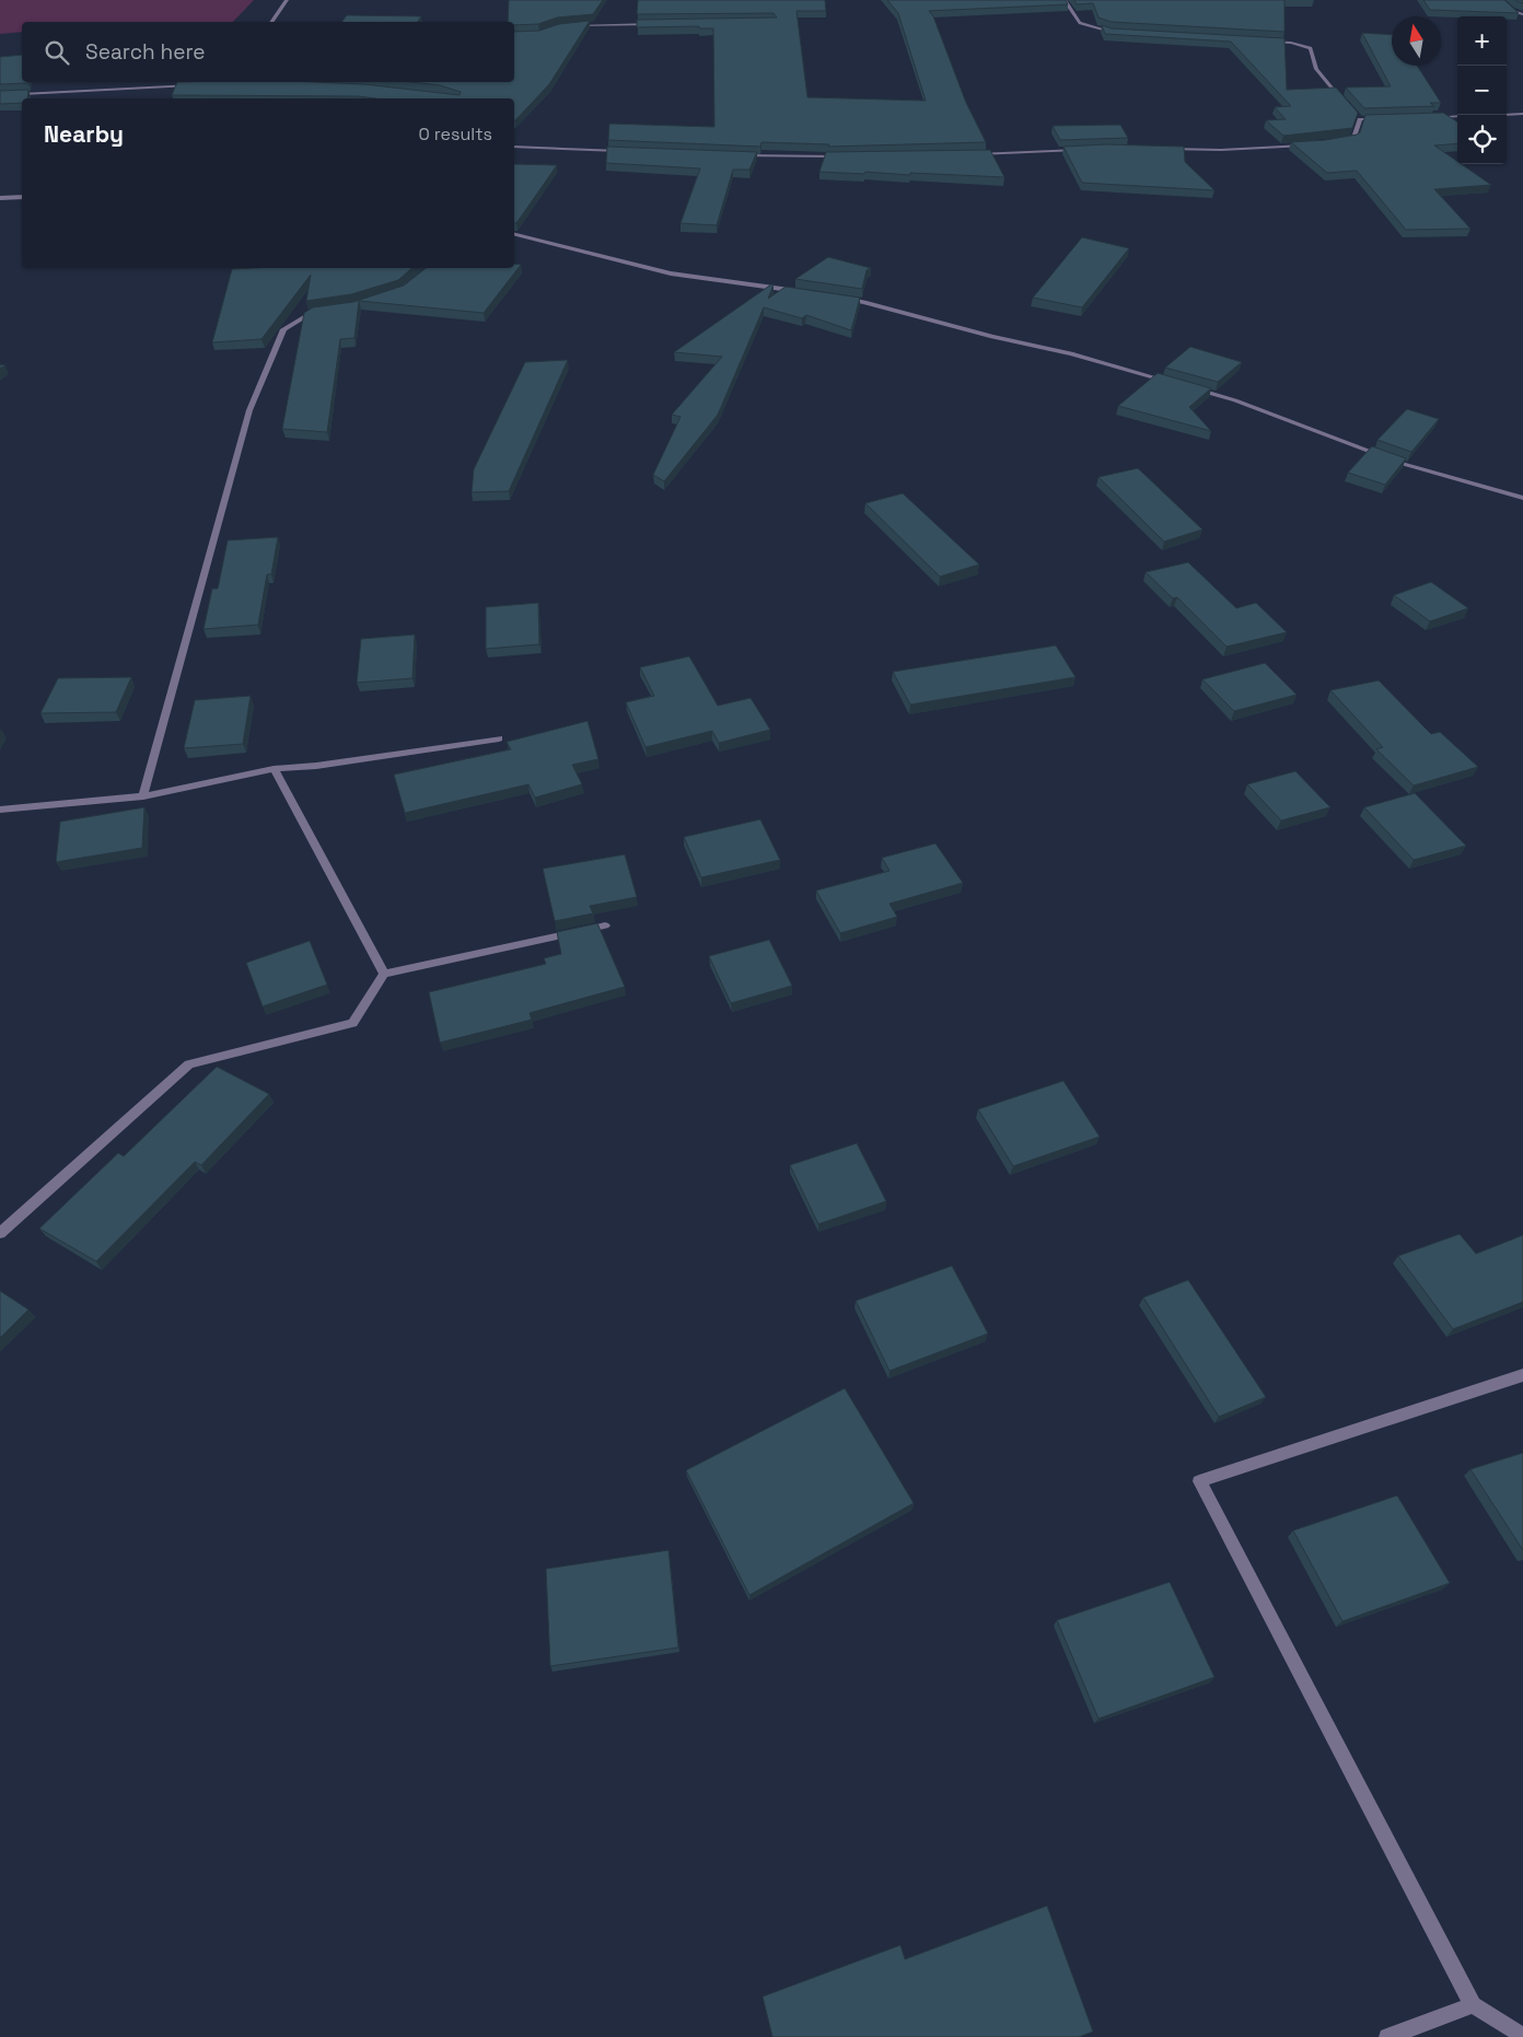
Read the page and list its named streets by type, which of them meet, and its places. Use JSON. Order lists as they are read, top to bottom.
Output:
{
  "north": "top",
  "page": {
    "map_buttons": ["+", "−"],
    "search": "Search here",
    "heading": ["Nearby", "0 results"]
  }
}
